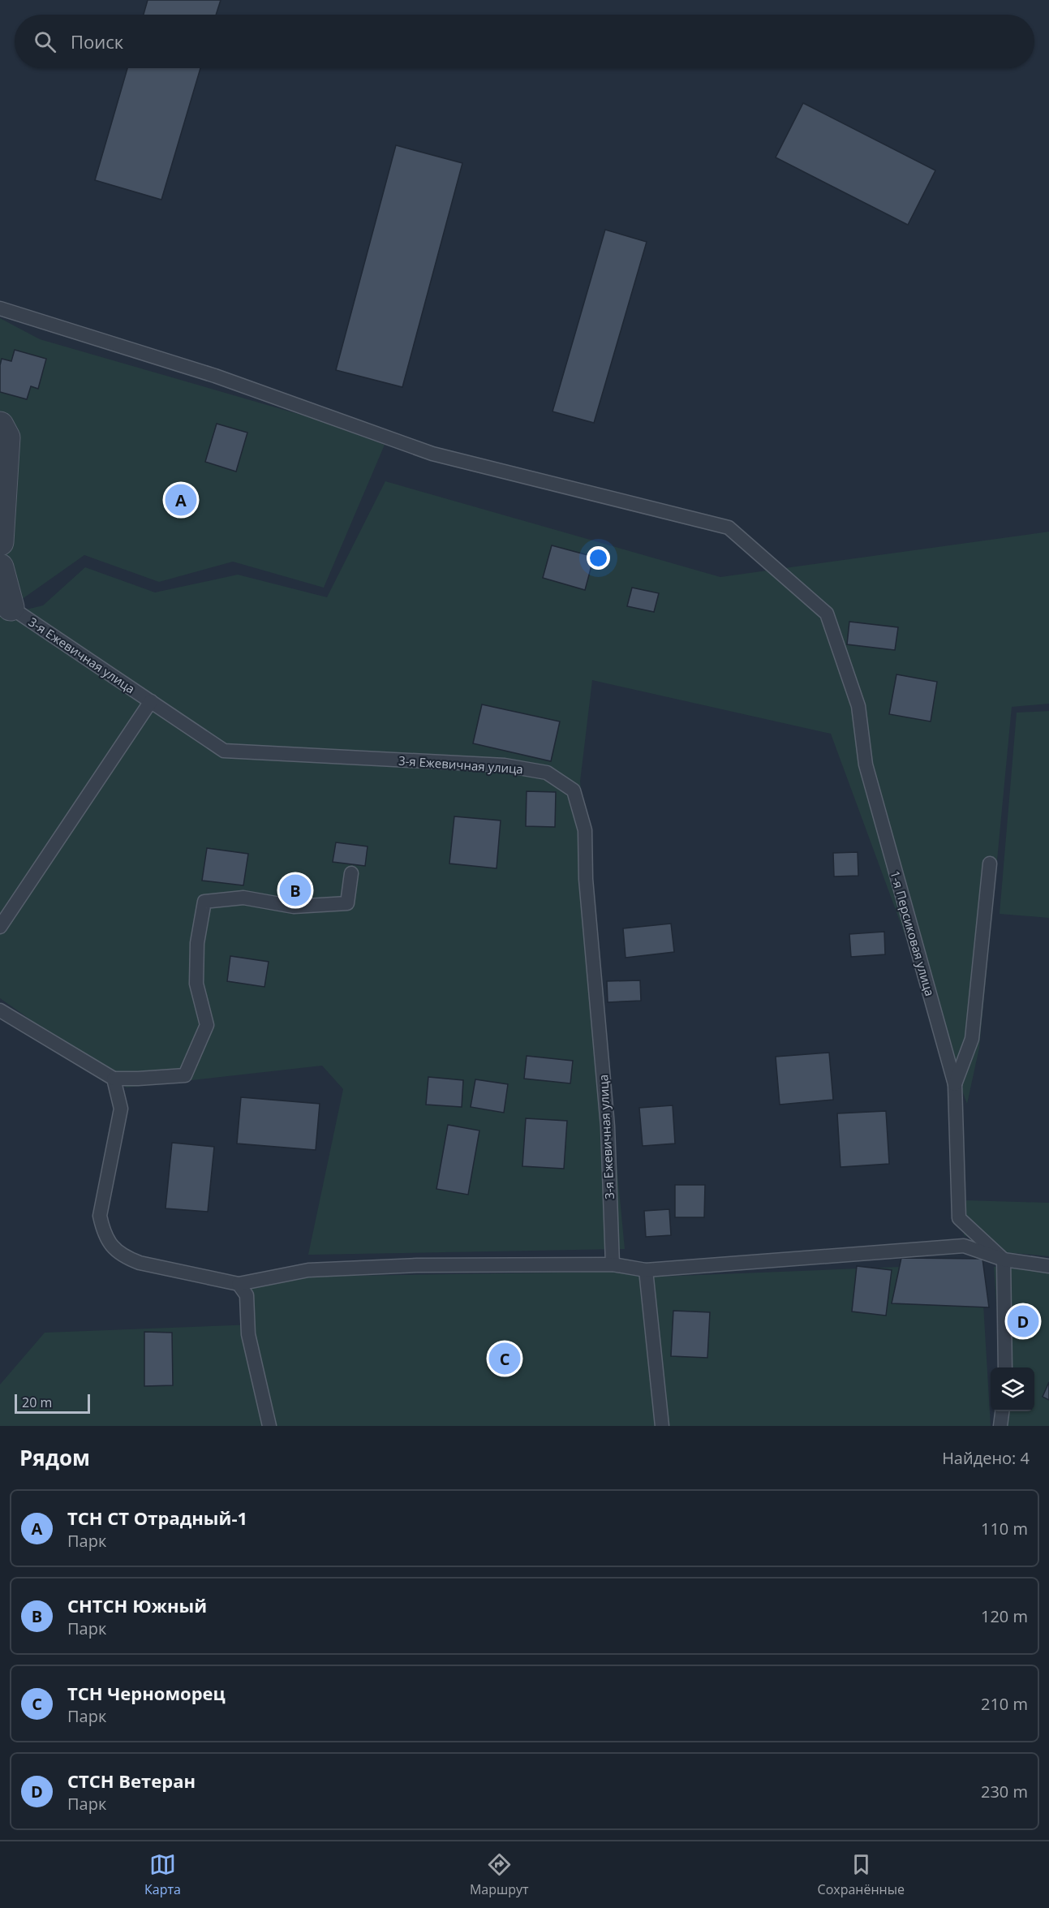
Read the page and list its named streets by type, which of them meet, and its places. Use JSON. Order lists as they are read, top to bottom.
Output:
{
  "streets": {
    "lane": ["3-я Ежевичная улица", "1-я Персиковая улица"]
  },
  "scale_bar": "20 m",
  "page": {
    "search": "Поиск",
    "pins": [
      "A",
      "B",
      "D",
      "C"
    ],
    "scale": "20 m",
    "heading": ["Рядом", "Найдено: 4"],
    "list": [
      {
        "mark": "A",
        "name": "ТСН СТ Отрадный-1",
        "note": "Парк",
        "value": "110 m"
      },
      {
        "mark": "B",
        "name": "СНТСН Южный",
        "note": "Парк",
        "value": "120 m"
      },
      {
        "mark": "C",
        "name": "ТСН Черноморец",
        "note": "Парк",
        "value": "210 m"
      },
      {
        "mark": "D",
        "name": "СТСН Ветеран",
        "note": "Парк",
        "value": "230 m"
      }
    ],
    "nav": ["Карта", "Маршрут", "Сохранённые"]
  }
}
